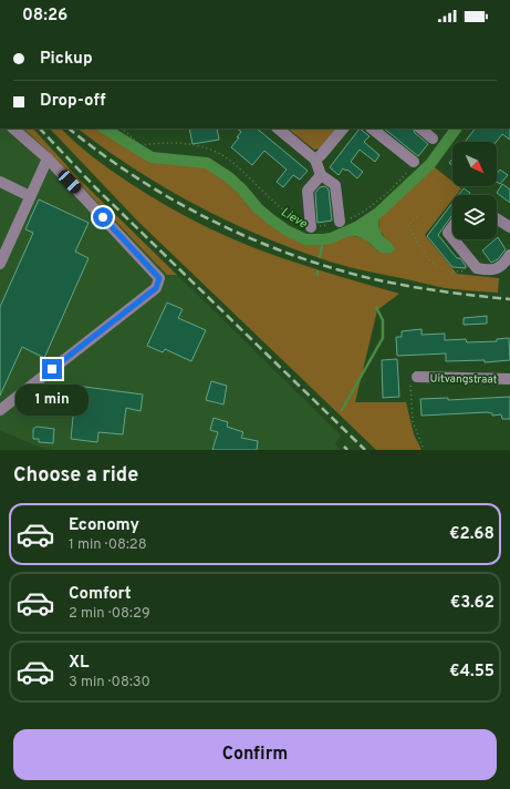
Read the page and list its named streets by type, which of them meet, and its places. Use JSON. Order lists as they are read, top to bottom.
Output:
{
  "streets": {
    "street": ["Uitvangstraat"]
  },
  "water": ["Lieve"],
  "north": "bottom right",
  "page": {
    "status": "08:26",
    "banner": ["Pickup", "Drop-off"],
    "bubble": "1 min",
    "heading": "Choose a ride",
    "list": [
      {
        "name": "Economy",
        "note": "1 min · 08:28",
        "value": "€2.68"
      },
      {
        "name": "Comfort",
        "note": "2 min · 08:29",
        "value": "€3.62"
      },
      {
        "name": "XL",
        "note": "3 min · 08:30",
        "value": "€4.55"
      }
    ],
    "buttons": "Confirm"
  }
}
